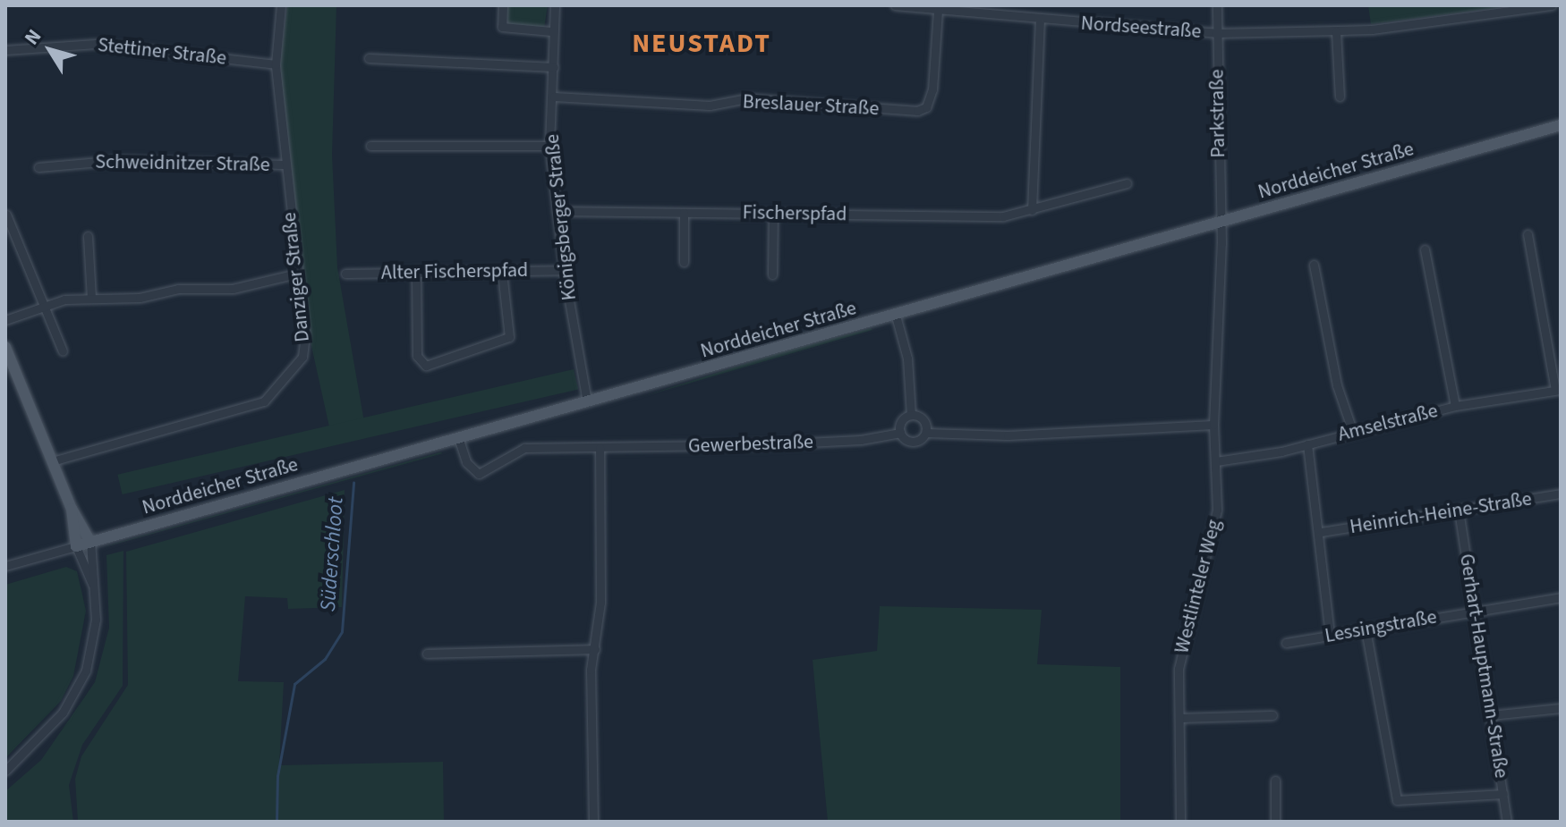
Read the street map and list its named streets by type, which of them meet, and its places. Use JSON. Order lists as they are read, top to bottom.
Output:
{
  "streets": {
    "main road": ["Norddeicher Straße"],
    "street": [
      "Nordseestraße",
      "Stettiner Straße",
      "Breslauer Straße",
      "Parkstraße",
      "Schweidnitzer Straße",
      "Fischerspfad",
      "Königsberger Straße",
      "Alter Fischerspfad",
      "Danziger Straße",
      "Amselstraße",
      "Gewerbestraße",
      "Heinrich-Heine-Straße",
      "Westlinteler Weg",
      "Lessingstraße",
      "Gerhart-Hauptmann-Straße"
    ]
  },
  "crossings": [
    ["Nordseestraße", "Breslauer Straße"],
    ["Nordseestraße", "Parkstraße"],
    ["Stettiner Straße", "Danziger Straße"],
    ["Breslauer Straße", "Königsberger Straße"],
    ["Parkstraße", "Norddeicher Straße"],
    ["Parkstraße", "Westlinteler Weg"],
    ["Schweidnitzer Straße", "Danziger Straße"],
    ["Norddeicher Straße", "Königsberger Straße"],
    ["Norddeicher Straße", "Gewerbestraße"],
    ["Norddeicher Straße", "Westlinteler Weg"],
    ["Fischerspfad", "Königsberger Straße"],
    ["Königsberger Straße", "Alter Fischerspfad"],
    ["Amselstraße", "Westlinteler Weg"],
    ["Gewerbestraße", "Westlinteler Weg"],
    ["Heinrich-Heine-Straße", "Gerhart-Hauptmann-Straße"],
    ["Lessingstraße", "Gerhart-Hauptmann-Straße"]
  ],
  "districts": ["NEUSTADT"],
  "water": ["Süderschloot"],
  "north": "top left"
}
